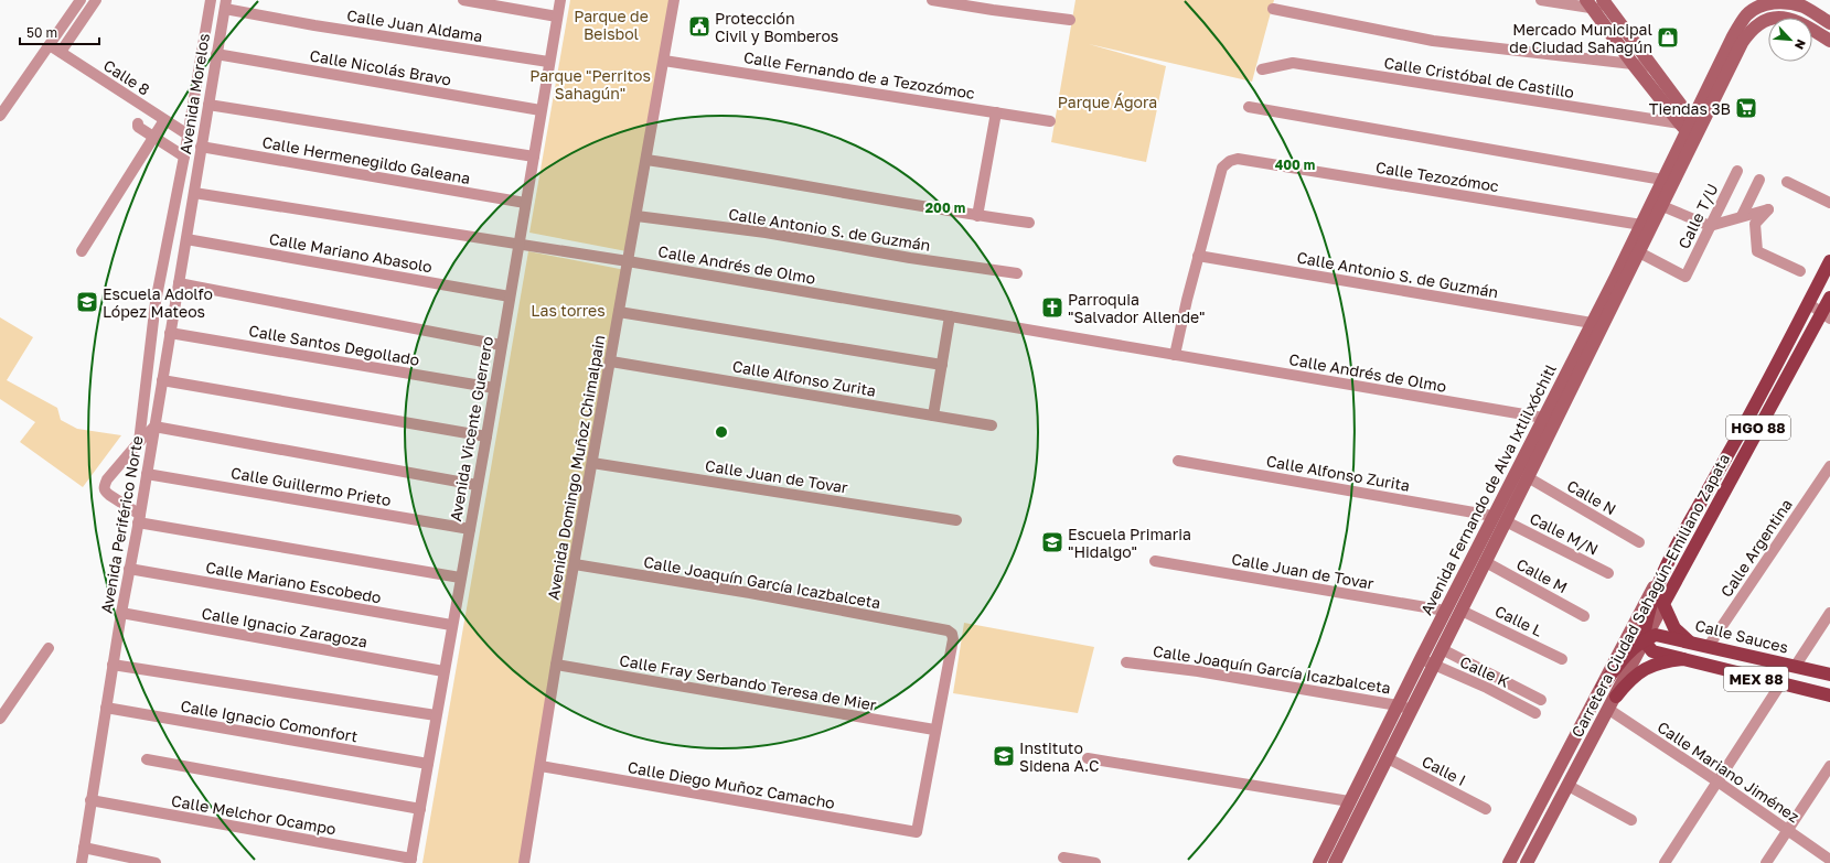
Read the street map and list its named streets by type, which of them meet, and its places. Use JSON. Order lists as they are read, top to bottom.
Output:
{
  "streets": {
    "main road": [
      "HGO 88",
      "Carretera Ciudad Sahagún-Emiliano Zapata",
      "Calle Sauces",
      "MEX 88"
    ],
    "street": [
      "Calle Juan Aldama",
      "Calle Nicolás Bravo",
      "Calle Fernando de a Tezozómoc",
      "Calle 8",
      "Calle Cristóbal de Castillo",
      "Avenida Morelos",
      "Calle Hermenegildo Galeana",
      "Calle Tezozómoc",
      "Calle T/U",
      "Calle Antonio S. de Guzmán",
      "Calle Mariano Abasolo",
      "Calle Andrés de Olmo",
      "Calle Santos Degollado",
      "Calle Alfonso Zurita",
      "Avenida Vicente Guerrero",
      "Avenida Domingo Muñoz Chimalpain",
      "Calle Juan de Tovar",
      "Calle Guillermo Prieto",
      "Avenida Fernando de Alva Ixtlilxóchitl",
      "Calle N",
      "Avenida Periférico Norte",
      "Calle M/N",
      "Calle Argentina",
      "Calle M",
      "Calle Mariano Escobedo",
      "Calle Joaquín García Icazbalceta",
      "Calle L",
      "Calle Ignacio Zaragoza",
      "Calle K",
      "Calle Fray Serbando Teresa de Mier",
      "Calle Ignacio Comonfort",
      "Calle I",
      "Calle Mariano Jiménez",
      "Calle Diego Muñoz Camacho",
      "Calle Melchor Ocampo"
    ]
  },
  "crossings": [
    ["Calle Juan Aldama", "Avenida Morelos"],
    ["Calle Juan Aldama", "Avenida Vicente Guerrero"],
    ["Calle Nicolás Bravo", "Avenida Morelos"],
    ["Calle Nicolás Bravo", "Avenida Vicente Guerrero"],
    ["Calle Fernando de a Tezozómoc", "Avenida Domingo Muñoz Chimalpain"],
    ["Calle 8", "Avenida Morelos"],
    ["Calle Cristóbal de Castillo", "Avenida Fernando de Alva Ixtlilxóchitl"],
    ["Avenida Morelos", "Calle Hermenegildo Galeana"],
    ["Avenida Morelos", "Avenida Periférico Norte"],
    ["Calle Hermenegildo Galeana", "Avenida Vicente Guerrero"],
    ["Calle Tezozómoc", "Calle Antonio S. de Guzmán"],
    ["Calle Tezozómoc", "Avenida Fernando de Alva Ixtlilxóchitl"],
    ["Calle T/U", "Avenida Fernando de Alva Ixtlilxóchitl"],
    ["Calle Antonio S. de Guzmán", "Avenida Domingo Muñoz Chimalpain"],
    ["Calle Antonio S. de Guzmán", "Avenida Fernando de Alva Ixtlilxóchitl"],
    ["Calle Mariano Abasolo", "Avenida Vicente Guerrero"],
    ["Calle Mariano Abasolo", "Avenida Periférico Norte"],
    ["Calle Andrés de Olmo", "Avenida Vicente Guerrero"],
    ["Calle Andrés de Olmo", "Avenida Domingo Muñoz Chimalpain"],
    ["Calle Andrés de Olmo", "Avenida Fernando de Alva Ixtlilxóchitl"],
    ["Calle Santos Degollado", "Avenida Vicente Guerrero"],
    ["Calle Santos Degollado", "Avenida Periférico Norte"],
    ["Calle Alfonso Zurita", "Avenida Domingo Muñoz Chimalpain"],
    ["Calle Alfonso Zurita", "Avenida Fernando de Alva Ixtlilxóchitl"],
    ["Avenida Vicente Guerrero", "Calle Guillermo Prieto"],
    ["Avenida Vicente Guerrero", "Calle Mariano Escobedo"],
    ["Avenida Vicente Guerrero", "Calle Ignacio Zaragoza"],
    ["Avenida Vicente Guerrero", "Calle Ignacio Comonfort"],
    ["Avenida Vicente Guerrero", "Calle Melchor Ocampo"],
    ["Avenida Domingo Muñoz Chimalpain", "Calle Juan de Tovar"],
    ["Avenida Domingo Muñoz Chimalpain", "Calle Joaquín García Icazbalceta"],
    ["Avenida Domingo Muñoz Chimalpain", "Calle Fray Serbando Teresa de Mier"],
    ["Avenida Domingo Muñoz Chimalpain", "Calle Diego Muñoz Camacho"],
    ["Calle Juan de Tovar", "Avenida Fernando de Alva Ixtlilxóchitl"],
    ["Calle Guillermo Prieto", "Avenida Periférico Norte"],
    ["Avenida Fernando de Alva Ixtlilxóchitl", "Calle N"],
    ["Avenida Fernando de Alva Ixtlilxóchitl", "Calle M/N"],
    ["Avenida Fernando de Alva Ixtlilxóchitl", "Calle M"],
    ["Avenida Fernando de Alva Ixtlilxóchitl", "Calle Joaquín García Icazbalceta"],
    ["Avenida Fernando de Alva Ixtlilxóchitl", "Calle L"],
    ["Avenida Fernando de Alva Ixtlilxóchitl", "Calle K"],
    ["Avenida Fernando de Alva Ixtlilxóchitl", "Calle I"],
    ["Avenida Periférico Norte", "Calle Mariano Escobedo"],
    ["Avenida Periférico Norte", "Calle Ignacio Zaragoza"],
    ["Avenida Periférico Norte", "Calle Ignacio Comonfort"],
    ["Avenida Periférico Norte", "Calle Melchor Ocampo"],
    ["Calle Argentina", "Calle Sauces"],
    ["Calle Joaquín García Icazbalceta", "Calle Fray Serbando Teresa de Mier"],
    ["Calle Joaquín García Icazbalceta", "Calle Diego Muñoz Camacho"],
    ["Carretera Ciudad Sahagún-Emiliano Zapata", "Calle Sauces"],
    ["Carretera Ciudad Sahagún-Emiliano Zapata", "Calle Mariano Jiménez"],
    ["Calle Fray Serbando Teresa de Mier", "Calle Diego Muñoz Camacho"]
  ],
  "parks": [
    "Parque de Beisbol",
    "Parque \"Perritos Sahagún\"",
    "Parque Ágora",
    "Las torres"
  ],
  "places": {
    "public building": ["Protección Civil y Bomberos"],
    "shop": ["Mercado Municipal de Ciudad Sahagún"],
    "supermarket": ["Tiendas 3B"],
    "school or university": ["Escuela Adolfo López Mateos", "Escuela Primaria \"Hidalgo\"", "Instituto Sidena A.C"],
    "church": ["Parroquia \"Salvador Allende\""]
  },
  "scale_bar": "50 m",
  "north": "bottom right",
  "rings": ["400 m", "200 m"]
}
